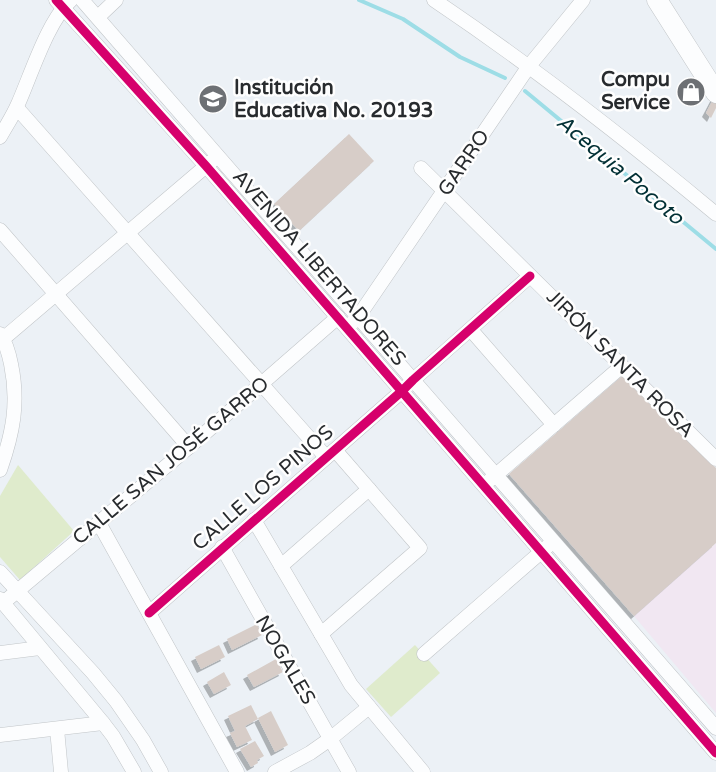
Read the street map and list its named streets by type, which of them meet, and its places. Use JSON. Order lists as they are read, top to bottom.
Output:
{
  "streets": {
    "street": [
      "GARRO",
      "AVENIDA LIBERTADORES",
      "JIRÓN SANTA ROSA",
      "CALLE SAN JOSÉ GARRO",
      "CALLE LOS PINOS",
      "NOGALES"
    ]
  },
  "crossings": [
    ["GARRO", "AVENIDA LIBERTADORES"],
    ["GARRO", "JIRÓN SANTA ROSA"],
    ["GARRO", "CALLE SAN JOSÉ GARRO"],
    ["AVENIDA LIBERTADORES", "CALLE SAN JOSÉ GARRO"],
    ["AVENIDA LIBERTADORES", "CALLE LOS PINOS"],
    ["JIRÓN SANTA ROSA", "CALLE LOS PINOS"],
    ["CALLE LOS PINOS", "NOGALES"]
  ],
  "water": ["Acequia Pocoto"],
  "places": {
    "shop": ["Compu Service"],
    "school or university": ["Institución Educativa No. 20193"]
  }
}
